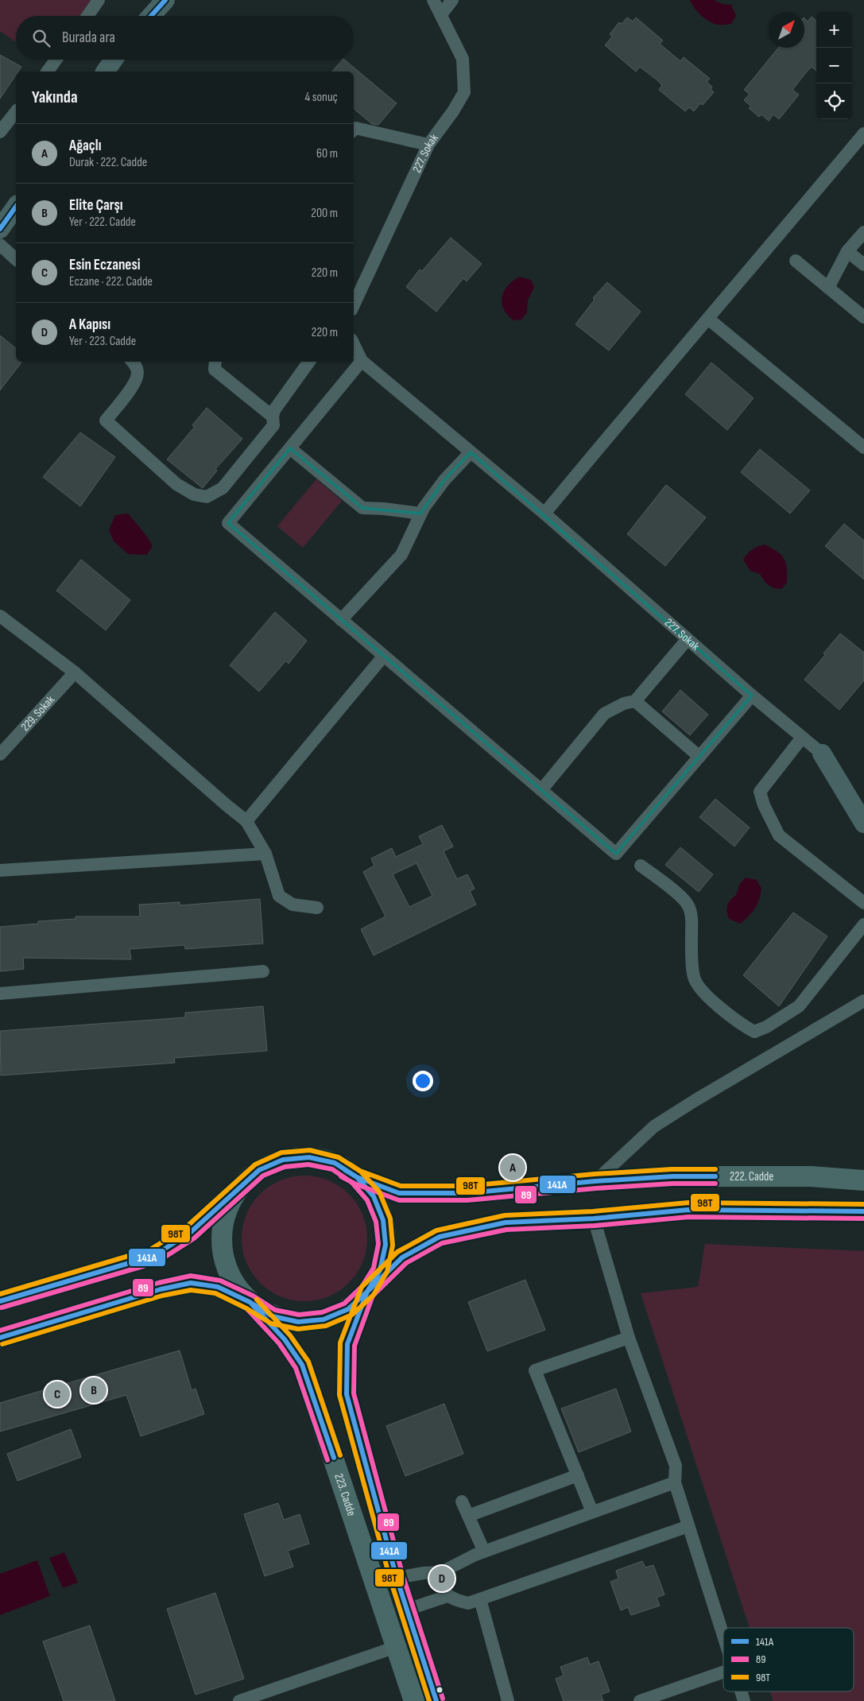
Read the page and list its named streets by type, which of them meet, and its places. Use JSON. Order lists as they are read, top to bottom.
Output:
{
  "streets": {
    "main road": ["222. Cadde", "223. Cadde"],
    "street": ["227. Sokak", "229. Sokak"]
  },
  "lines": ["transit line 141A", "transit line 98T", "transit line 89"],
  "legend": ["141A", "89", "98T"],
  "north": "top right",
  "page": {
    "map_buttons": ["+", "−"],
    "search": "Burada ara",
    "heading": ["Yakında", "4 sonuç"],
    "list": [
      {
        "mark": "A",
        "name": "Ağaçlı",
        "note": "Durak · 222. Cadde",
        "value": "60 m"
      },
      {
        "mark": "B",
        "name": "Elite Çarşı",
        "note": "Yer · 222. Cadde",
        "value": "200 m"
      },
      {
        "mark": "C",
        "name": "Esin Eczanesi",
        "note": "Eczane · 222. Cadde",
        "value": "220 m"
      },
      {
        "mark": "D",
        "name": "A Kapısı",
        "note": "Yer · 223. Cadde",
        "value": "220 m"
      }
    ],
    "pins": [
      "A",
      "B",
      "C",
      "D"
    ]
  }
}
